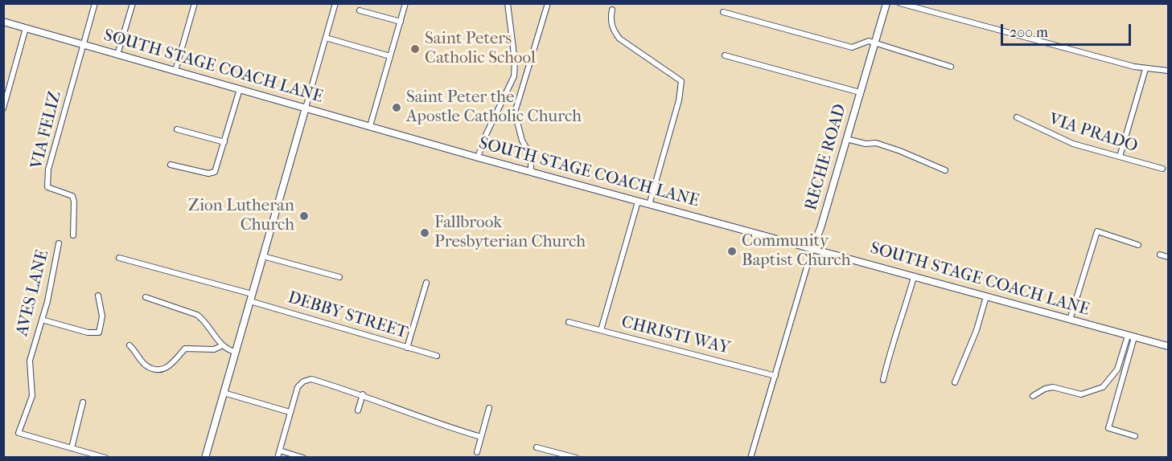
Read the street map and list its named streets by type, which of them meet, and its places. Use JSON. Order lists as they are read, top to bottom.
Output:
{
  "streets": {
    "main road": ["SOUTH STAGE COACH LANE", "RECHE ROAD"],
    "street": [
      "VIA FELIZ",
      "VIA PRADO",
      "AVES LANE",
      "DEBBY STREET",
      "CHRISTI WAY"
    ]
  },
  "crossings": [
    ["SOUTH STAGE COACH LANE", "VIA FELIZ"],
    ["SOUTH STAGE COACH LANE", "RECHE ROAD"],
    ["RECHE ROAD", "CHRISTI WAY"]
  ],
  "places": [
    "Saint Peters Catholic School",
    "Saint Peter the Apostle Catholic Church",
    "Zion Lutheran Church",
    "Fallbrook Presbyterian Church",
    "Community Baptist Church"
  ],
  "scale_bar": "200 m"
}
